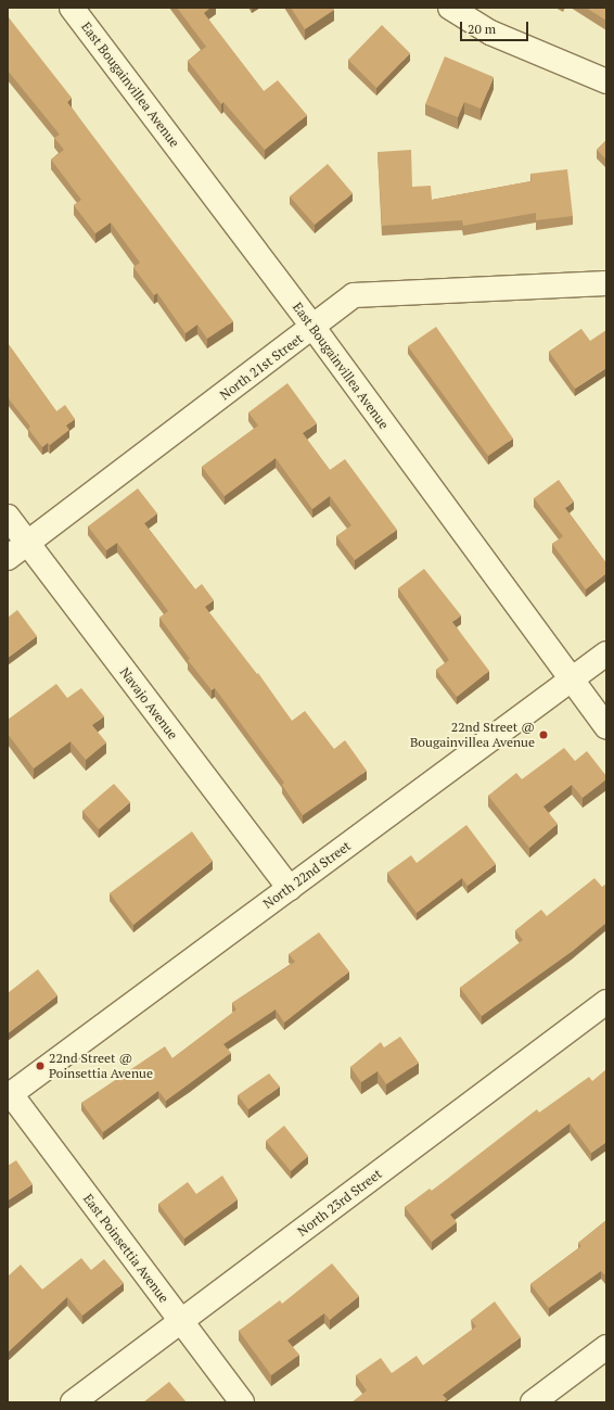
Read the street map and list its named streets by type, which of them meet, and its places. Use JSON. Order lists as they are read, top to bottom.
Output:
{
  "streets": {
    "street": [
      "East Bougainvillea Avenue",
      "North 21st Street",
      "Navajo Avenue",
      "North 22nd Street",
      "North 23rd Street",
      "East Poinsettia Avenue"
    ]
  },
  "crossings": [
    ["East Bougainvillea Avenue", "North 21st Street"],
    ["East Bougainvillea Avenue", "North 22nd Street"],
    ["North 21st Street", "Navajo Avenue"],
    ["Navajo Avenue", "North 22nd Street"],
    ["North 22nd Street", "East Poinsettia Avenue"],
    ["North 23rd Street", "East Poinsettia Avenue"]
  ],
  "places": ["22nd Street @ Bougainvillea Avenue", "22nd Street @ Poinsettia Avenue"],
  "scale_bar": "20 m"
}
